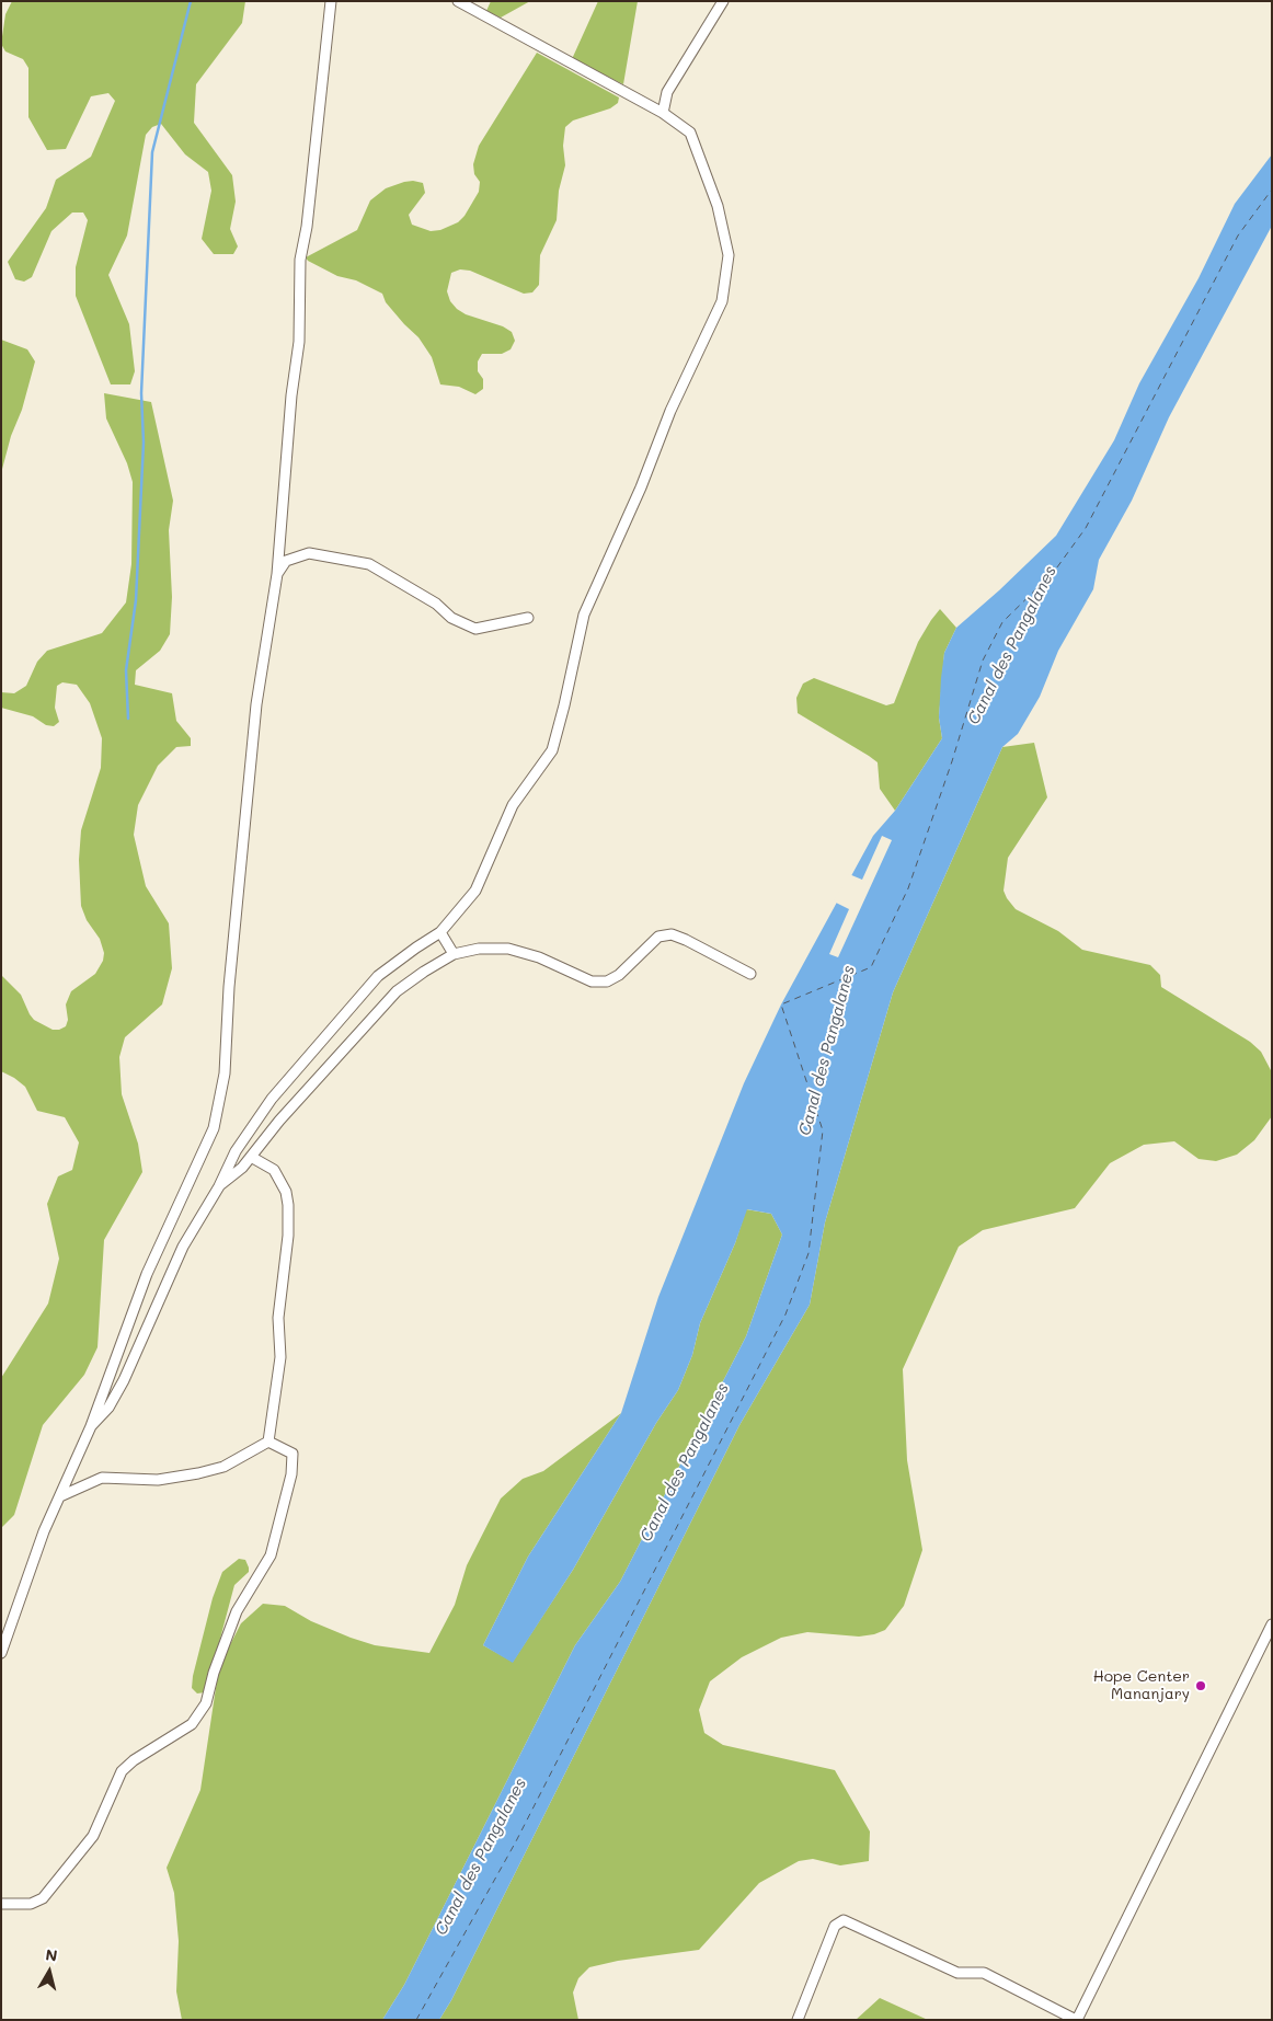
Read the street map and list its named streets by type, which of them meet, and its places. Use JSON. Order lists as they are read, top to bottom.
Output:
{
  "water": ["Canal des Pangalanes"],
  "places": ["Hope Center Mananjary"],
  "north": "top"
}
